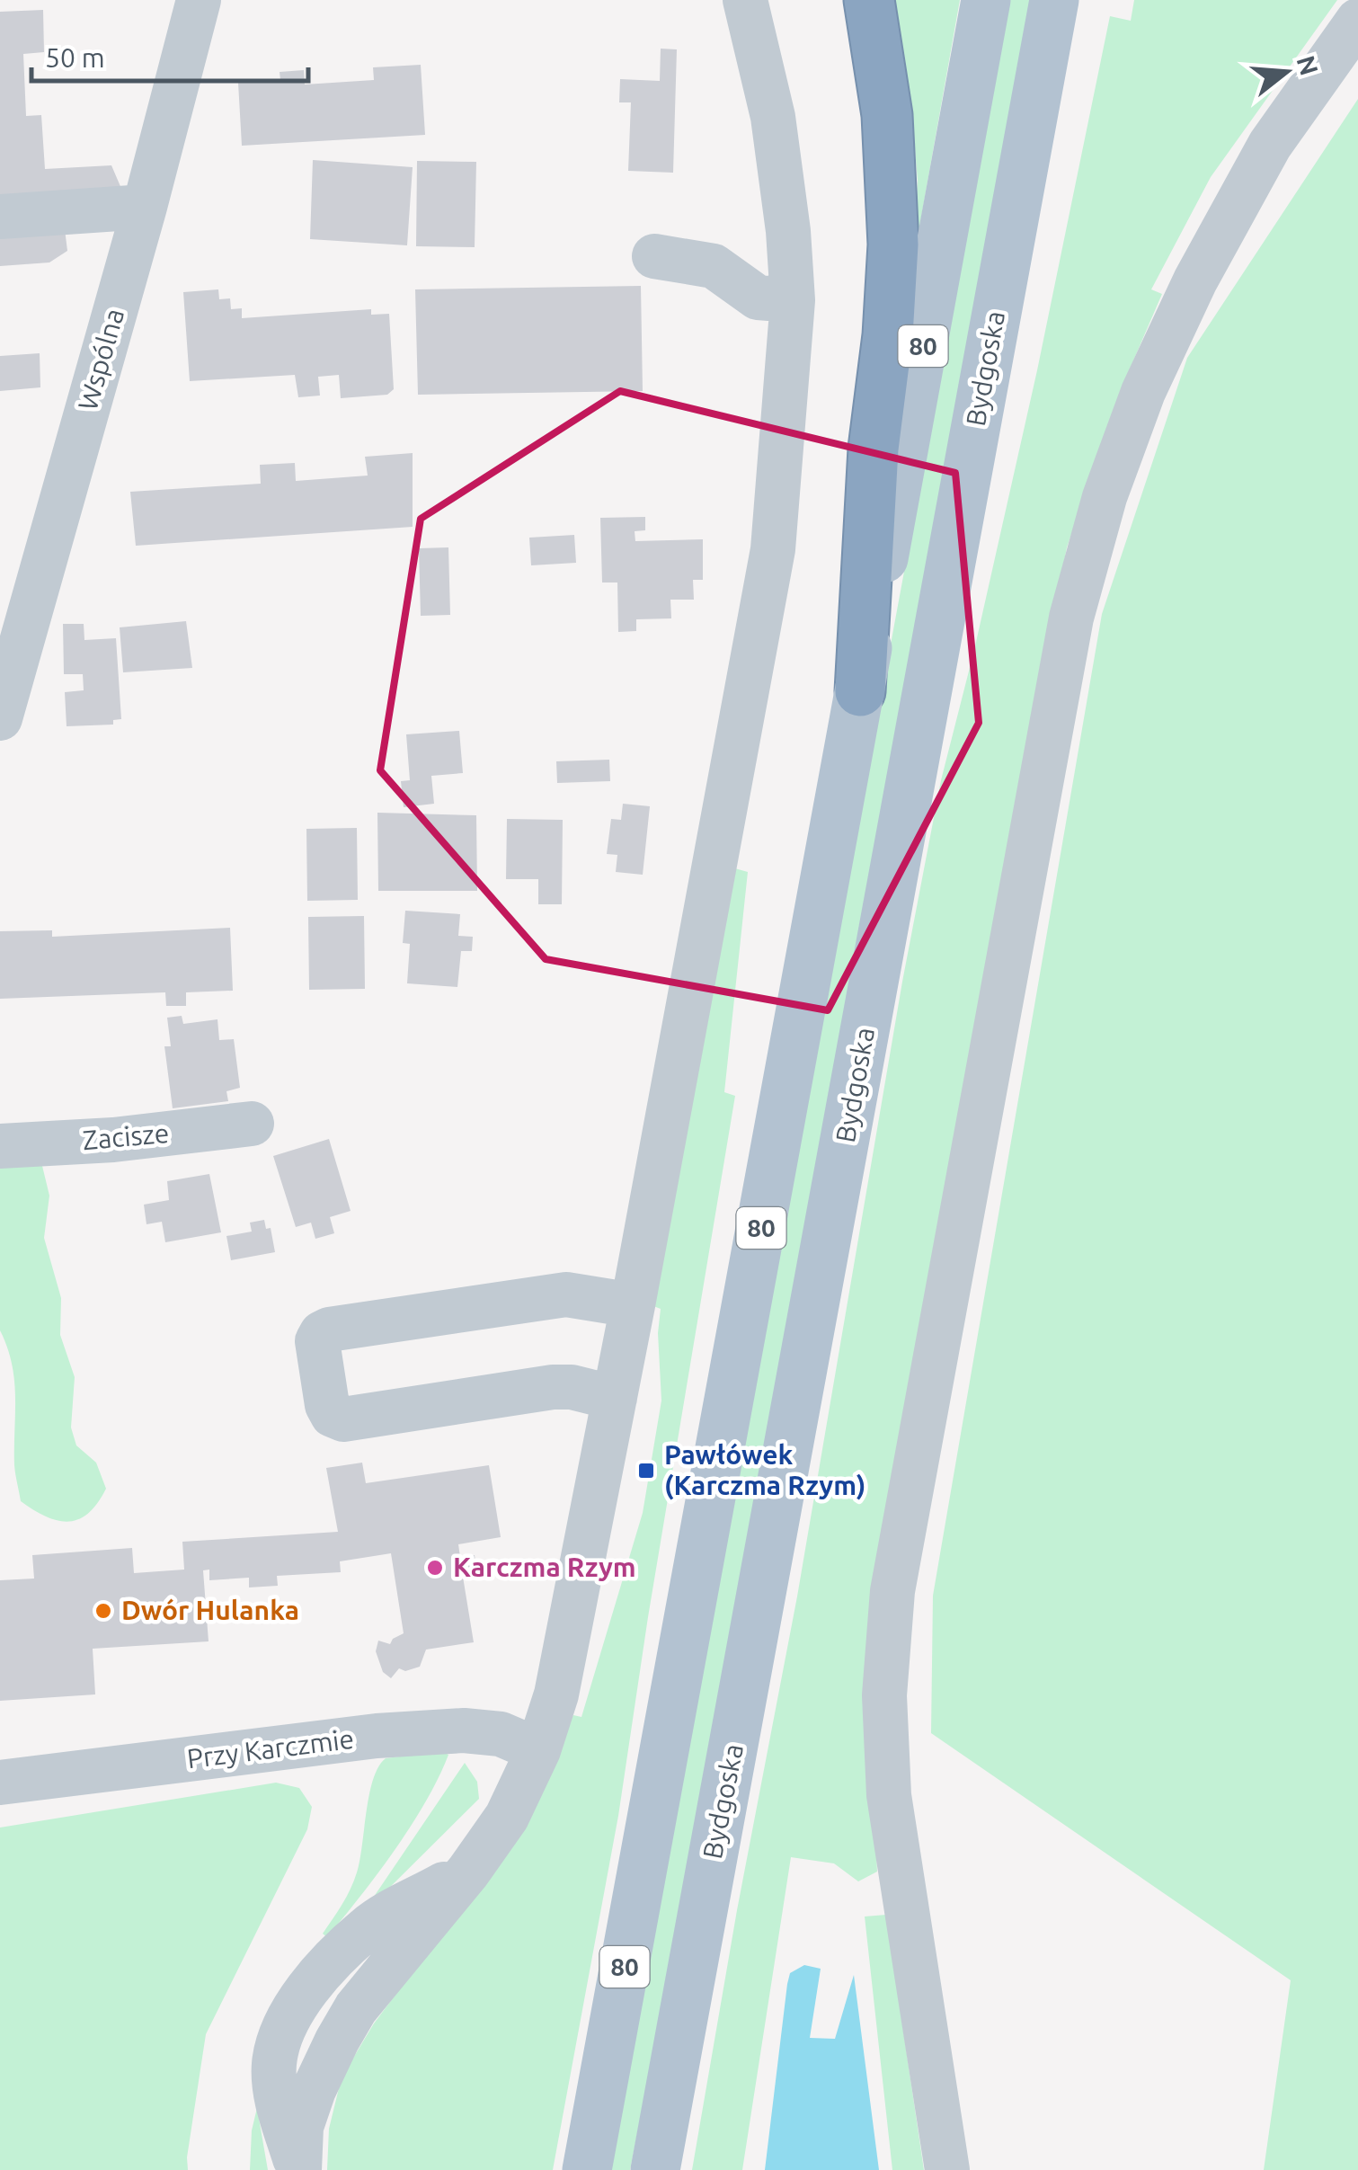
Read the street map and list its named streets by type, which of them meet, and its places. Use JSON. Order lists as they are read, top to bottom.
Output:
{
  "streets": {
    "main road": ["80", "Bydgoska"],
    "street": ["Wspólna", "Zacisze", "Przy Karczmie"]
  },
  "places": {
    "transit": ["Pawłówek (Karczma Rzym)"],
    "other": ["Karczma Rzym", "Dwór Hulanka"]
  },
  "scale_bar": "50 m",
  "north": "right"
}
